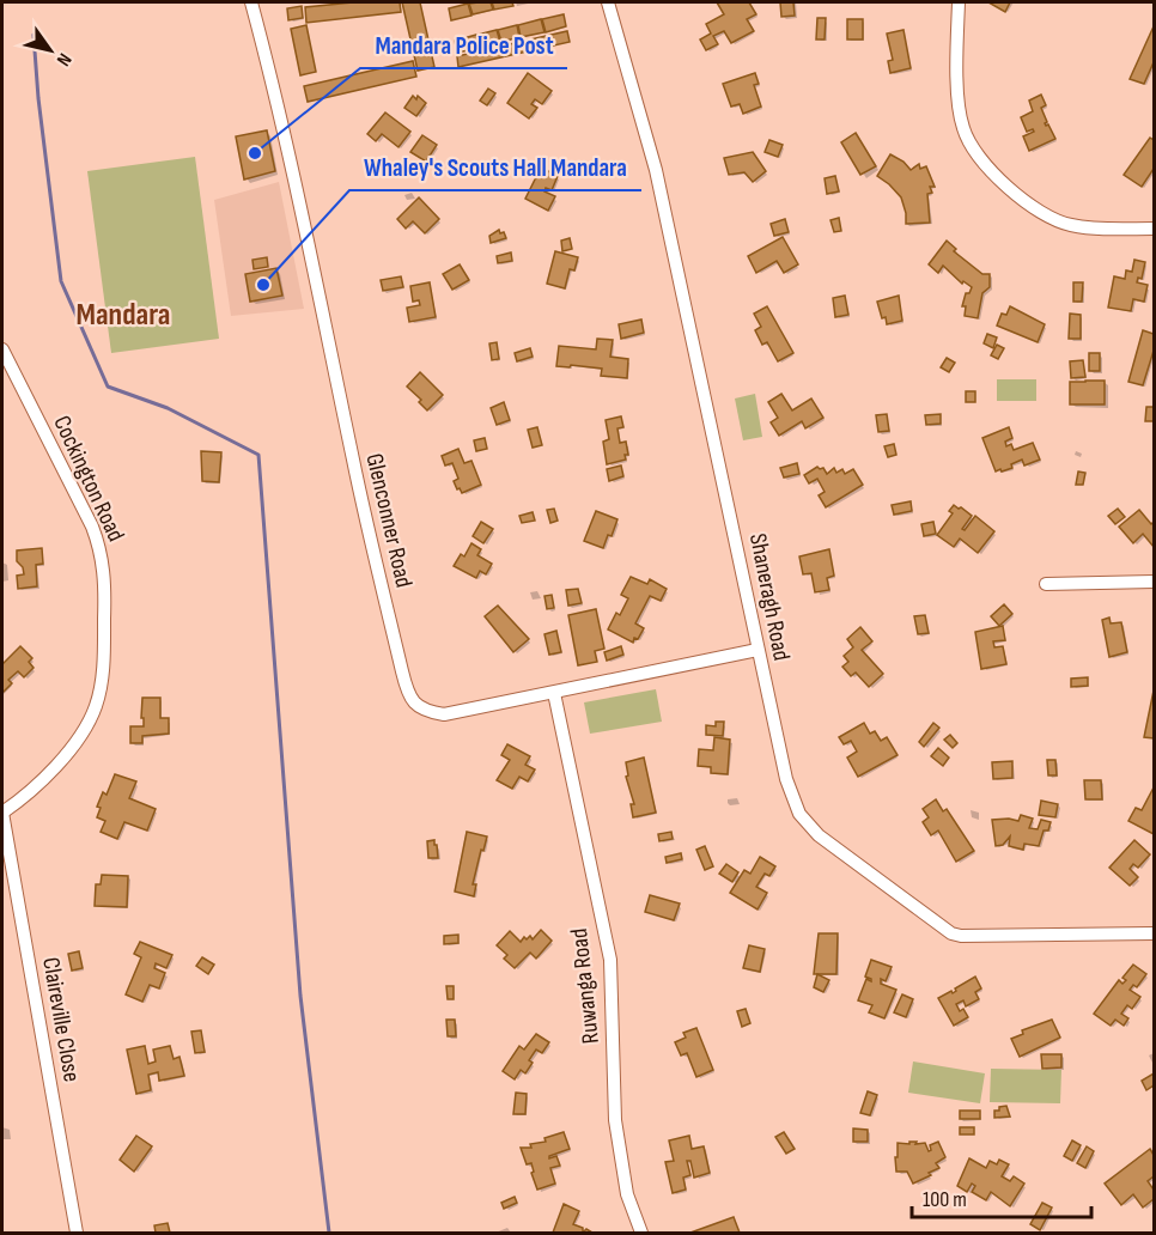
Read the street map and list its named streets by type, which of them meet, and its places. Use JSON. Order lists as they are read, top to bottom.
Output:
{
  "streets": {
    "street": [
      "Cockington Road",
      "Glenconner Road",
      "Shaneragh Road",
      "Ruwanga Road",
      "Claireville Close"
    ]
  },
  "crossings": [
    ["Cockington Road", "Claireville Close"],
    ["Glenconner Road", "Shaneragh Road"],
    ["Glenconner Road", "Ruwanga Road"]
  ],
  "districts": ["Mandara"],
  "places": ["Mandara Police Post", "Whaley's Scouts Hall Mandara"],
  "scale_bar": "100 m",
  "north": "bottom right"
}
